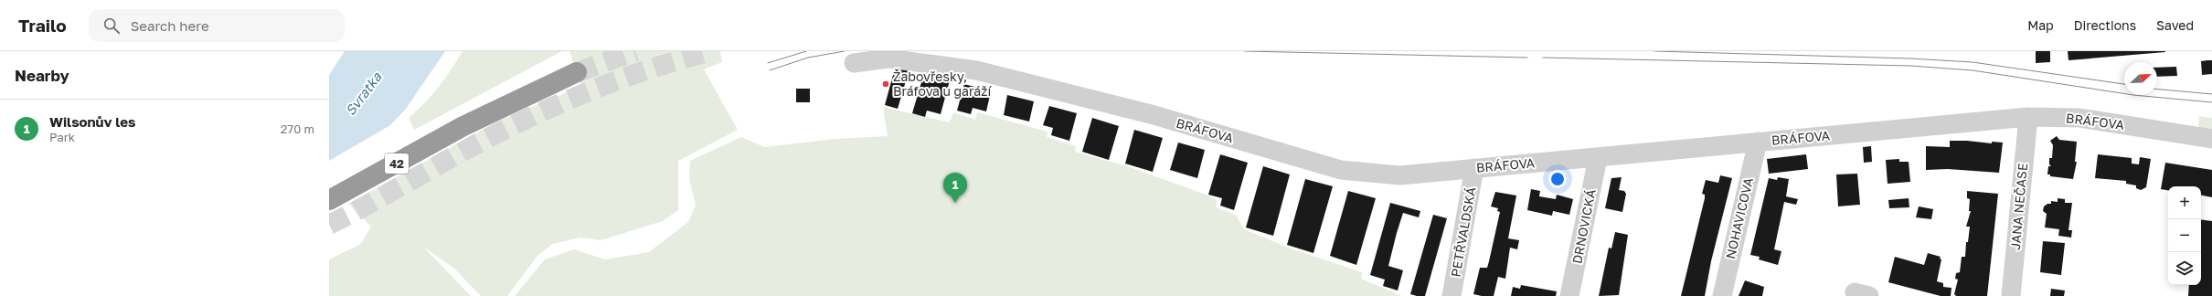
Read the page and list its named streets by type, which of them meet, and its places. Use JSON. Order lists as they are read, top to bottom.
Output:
{
  "streets": {
    "highway": ["42"],
    "street": [
      "BRÁFOVA",
      "JANA NEČASE",
      "NOHAVICOVA",
      "DRNOVICKÁ",
      "PETŘVALDSKÁ"
    ]
  },
  "crossings": [
    ["BRÁFOVA", "JANA NEČASE"],
    ["BRÁFOVA", "NOHAVICOVA"],
    ["BRÁFOVA", "DRNOVICKÁ"],
    ["BRÁFOVA", "PETŘVALDSKÁ"]
  ],
  "water": ["Svratka"],
  "places": ["Žabovřesky, Bráfova u garáží"],
  "north": "top right",
  "page": {
    "header": "Trailo",
    "search": "Search here",
    "nav": ["Map", "Directions", "Saved"],
    "heading": "Nearby",
    "list": [
      {
        "mark": "1",
        "name": "Wilsonův les",
        "note": "Park",
        "value": "270 m"
      }
    ],
    "pins": "1",
    "map_buttons": ["+", "−"]
  }
}
